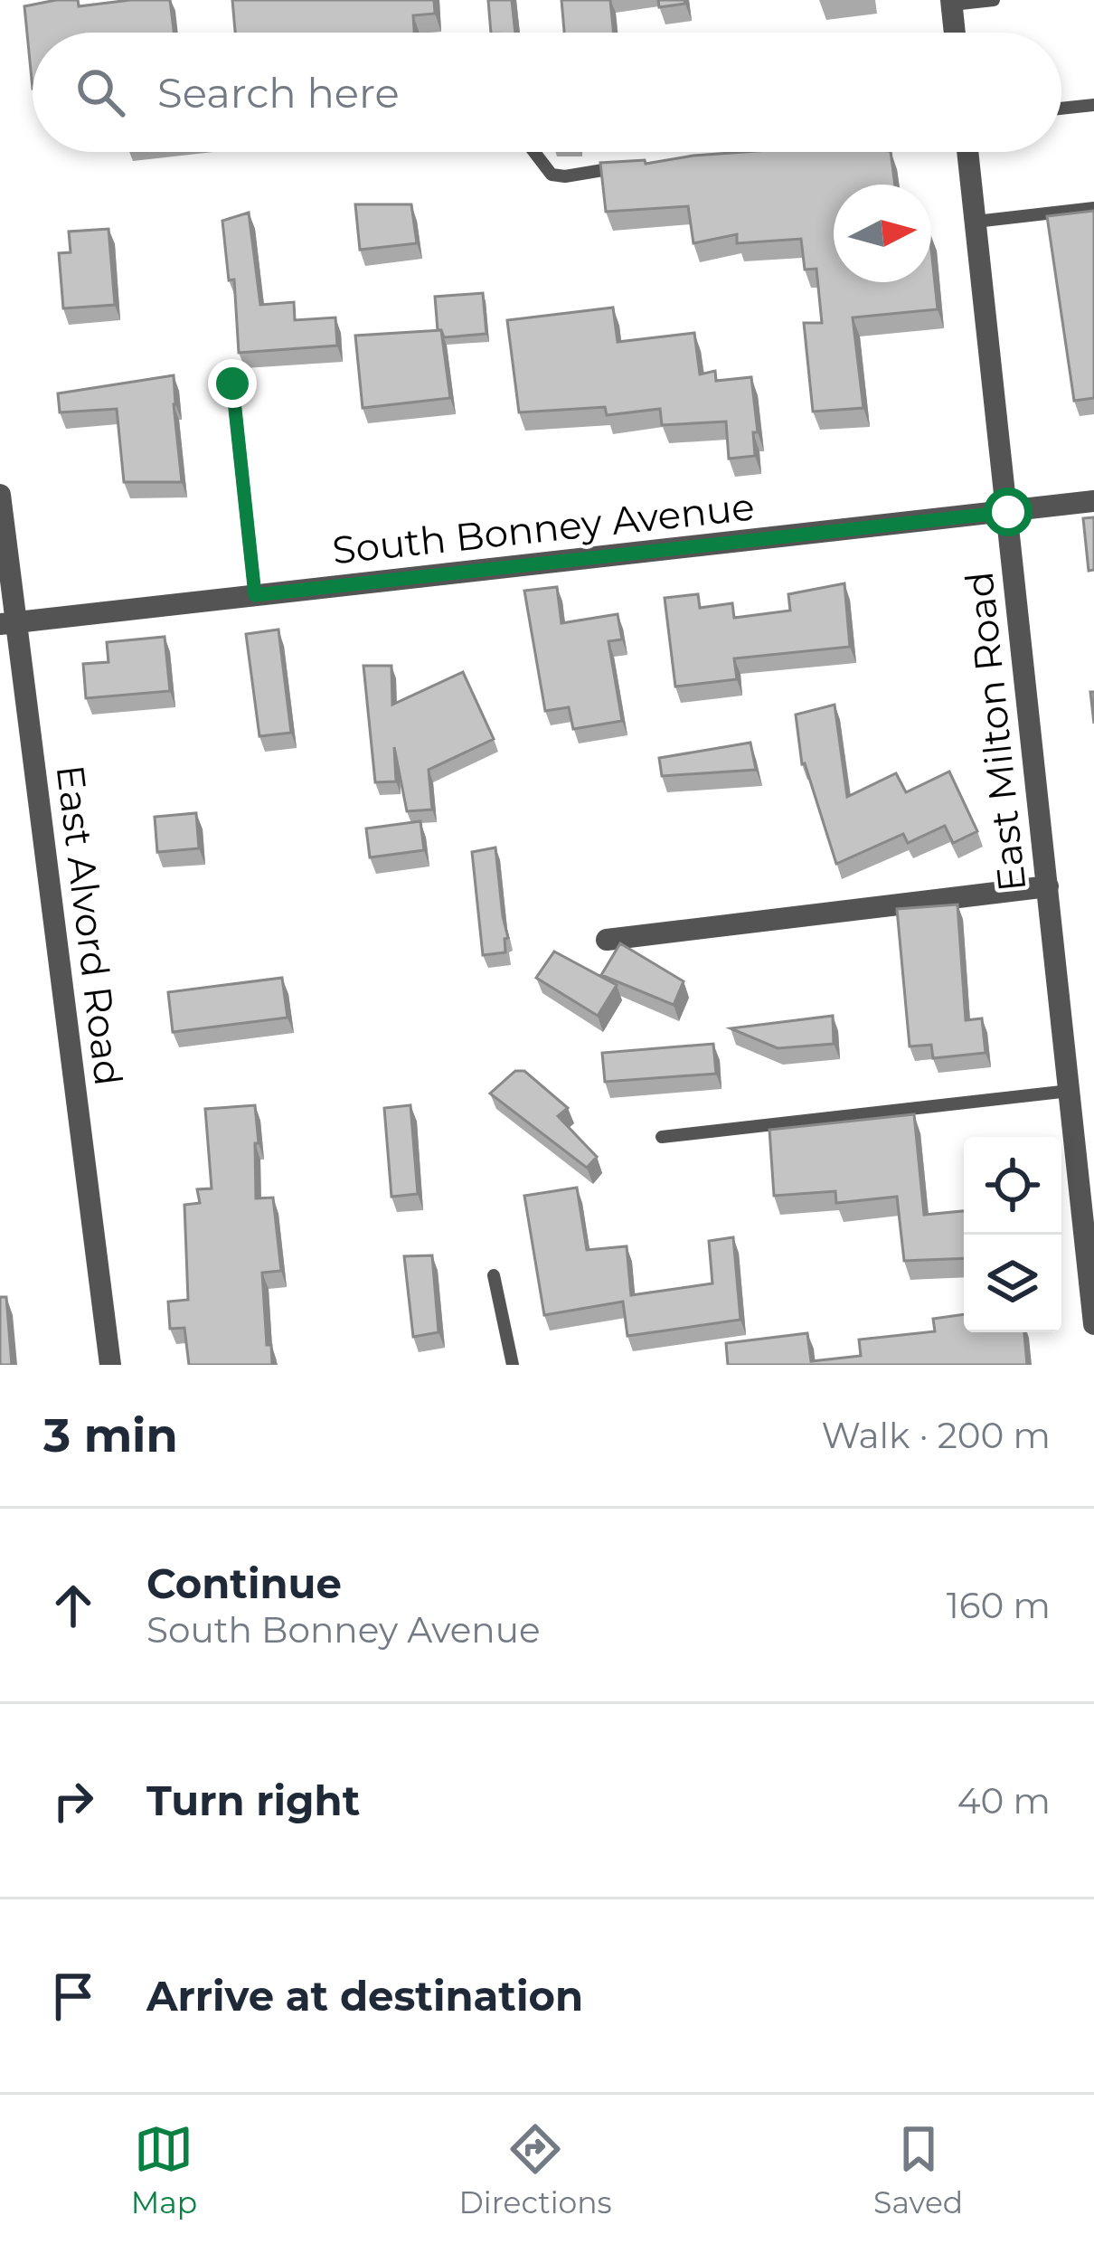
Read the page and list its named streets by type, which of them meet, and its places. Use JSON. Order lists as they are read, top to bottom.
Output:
{
  "streets": {
    "street": ["South Bonney Avenue", "East Milton Road", "East Alvord Road"]
  },
  "crossings": [
    ["South Bonney Avenue", "East Milton Road"],
    ["South Bonney Avenue", "East Alvord Road"]
  ],
  "north": "right",
  "page": {
    "search": "Search here",
    "heading": ["3 min", "Walk · 200 m"],
    "list": [
      ["Continue", "South Bonney Avenue", "160 m"],
      ["Turn right", "40 m"],
      "Arrive at destination"
    ],
    "nav": ["Map", "Directions", "Saved"]
  }
}
